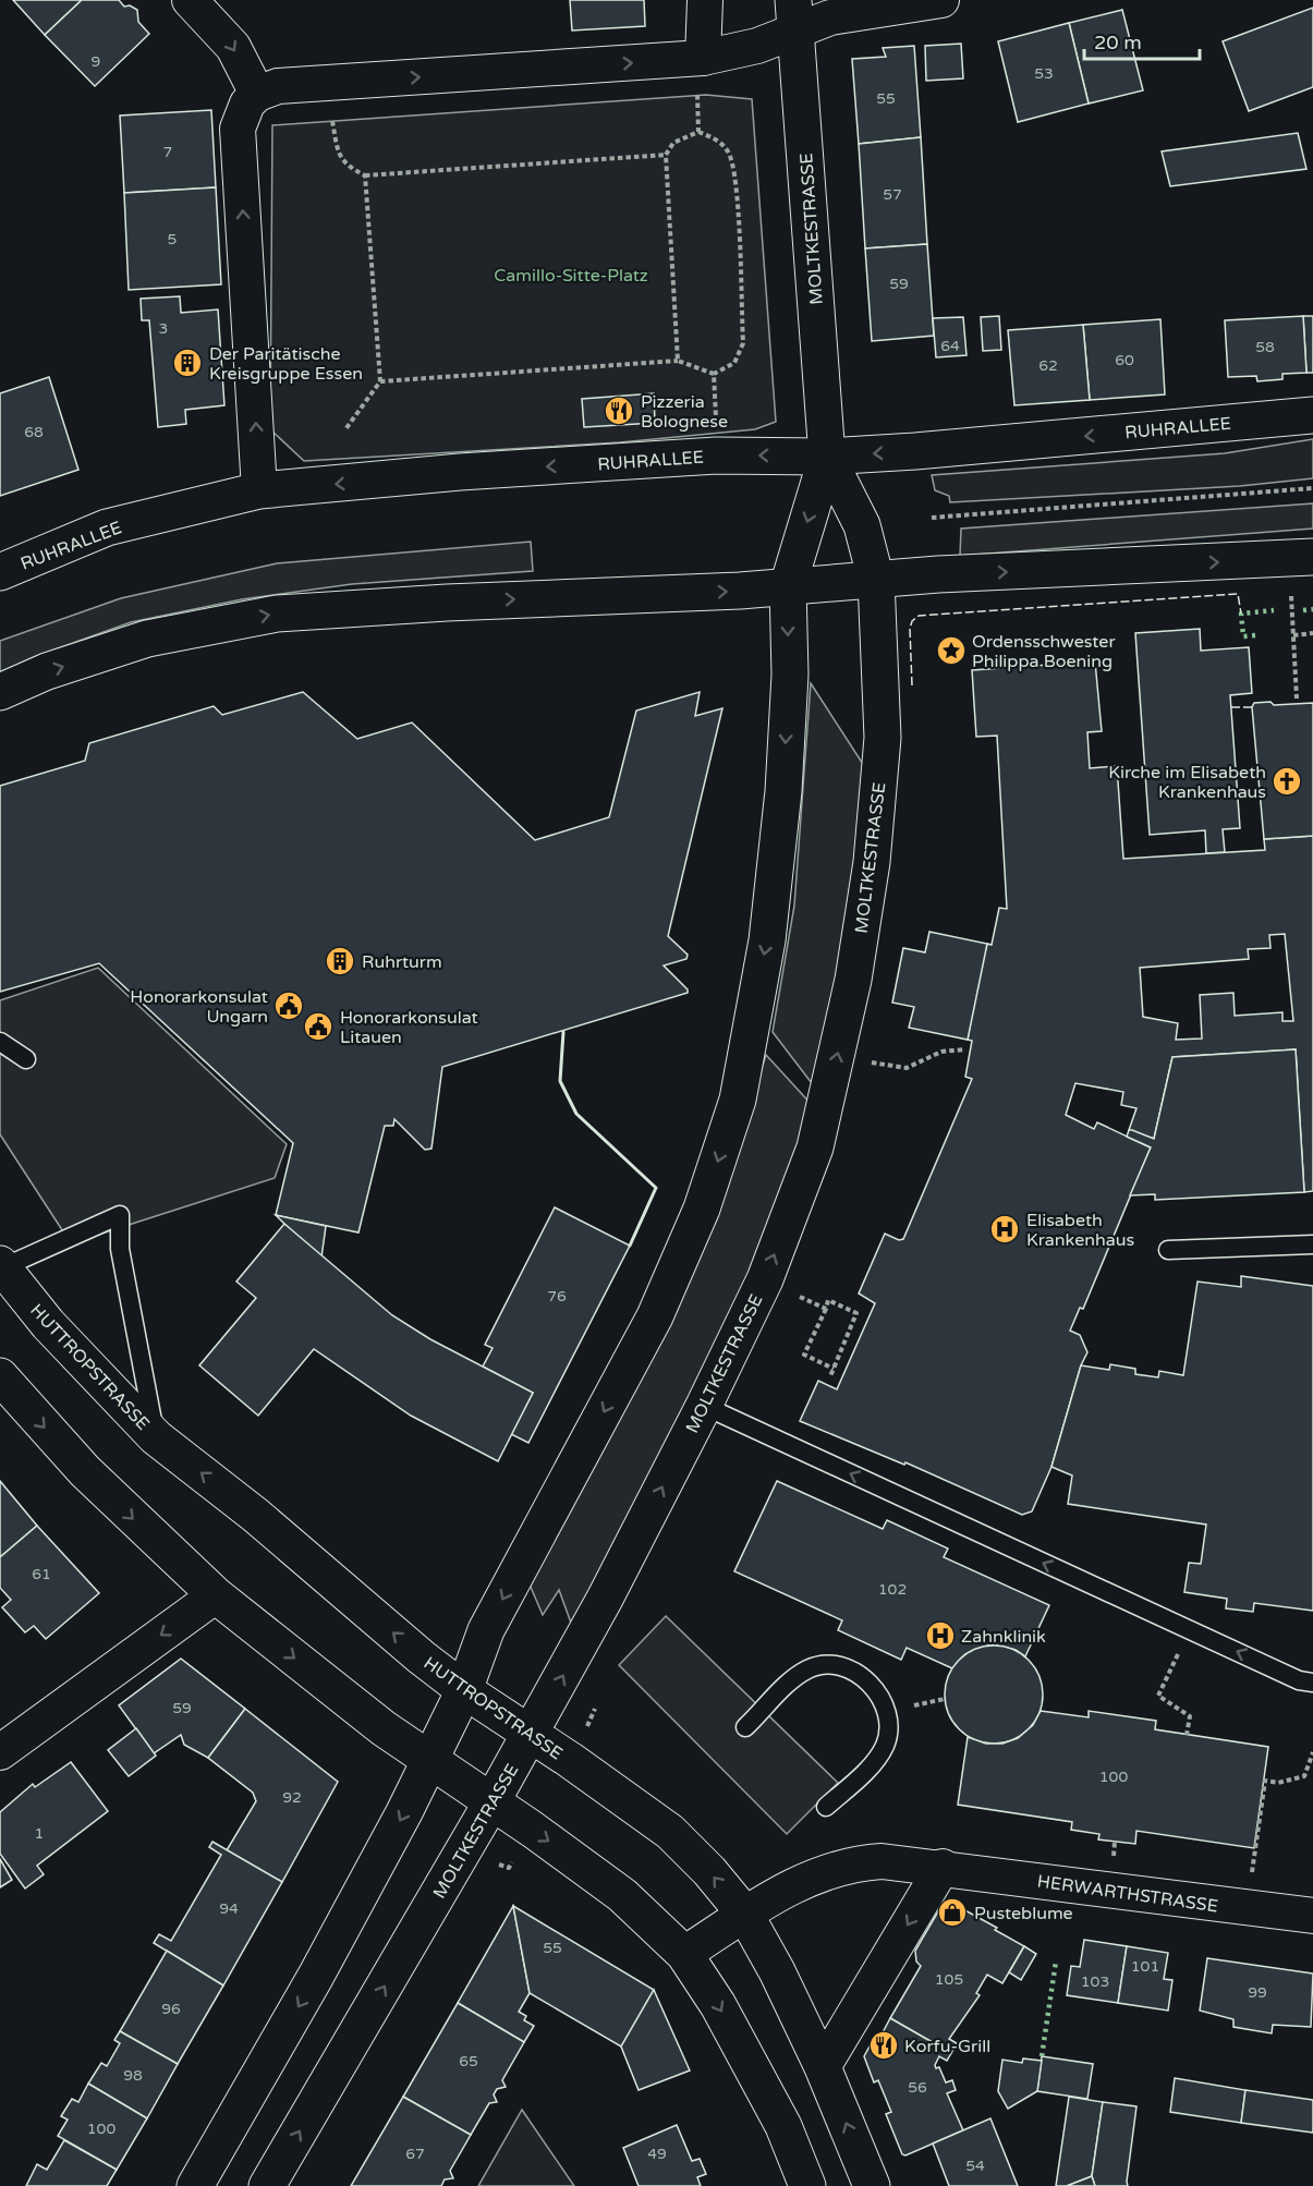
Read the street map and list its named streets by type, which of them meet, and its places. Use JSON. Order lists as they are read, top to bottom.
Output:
{
  "streets": {
    "main road": ["MOLTKESTRASSE", "RUHRALLEE", "HUTTROPSTRASSE"],
    "street": ["HERWARTHSTRASSE"]
  },
  "crossings": [
    ["MOLTKESTRASSE", "RUHRALLEE"],
    ["MOLTKESTRASSE", "HUTTROPSTRASSE"],
    ["HUTTROPSTRASSE", "HERWARTHSTRASSE"]
  ],
  "parks": ["Camillo-Sitte-Platz"],
  "places": {
    "building": ["Der Paritätische Kreisgruppe Essen", "Ruhrturm"],
    "restaurant": ["Pizzeria Bolognese", "Korfu-Grill"],
    "place": ["Ordensschwester Philippa Boening"],
    "church": ["Kirche im Elisabeth Krankenhaus"],
    "public building": ["Honorarkonsulat Ungarn", "Honorarkonsulat Litauen"],
    "hospital": ["Elisabeth Krankenhaus", "Zahnklinik"],
    "shop": ["Pusteblume"]
  },
  "house_numbers": [
    "9",
    "53",
    "55",
    "7",
    "57",
    "5",
    "59",
    "3",
    "64",
    "58",
    "60",
    "62",
    "68",
    "76",
    "61",
    "102",
    "59",
    "100",
    "92",
    "1",
    "94",
    "55",
    "101",
    "105",
    "103",
    "99",
    "96",
    "65",
    "98",
    "56",
    "100",
    "67",
    "49",
    "54"
  ],
  "scale_bar": "20 m"
}
